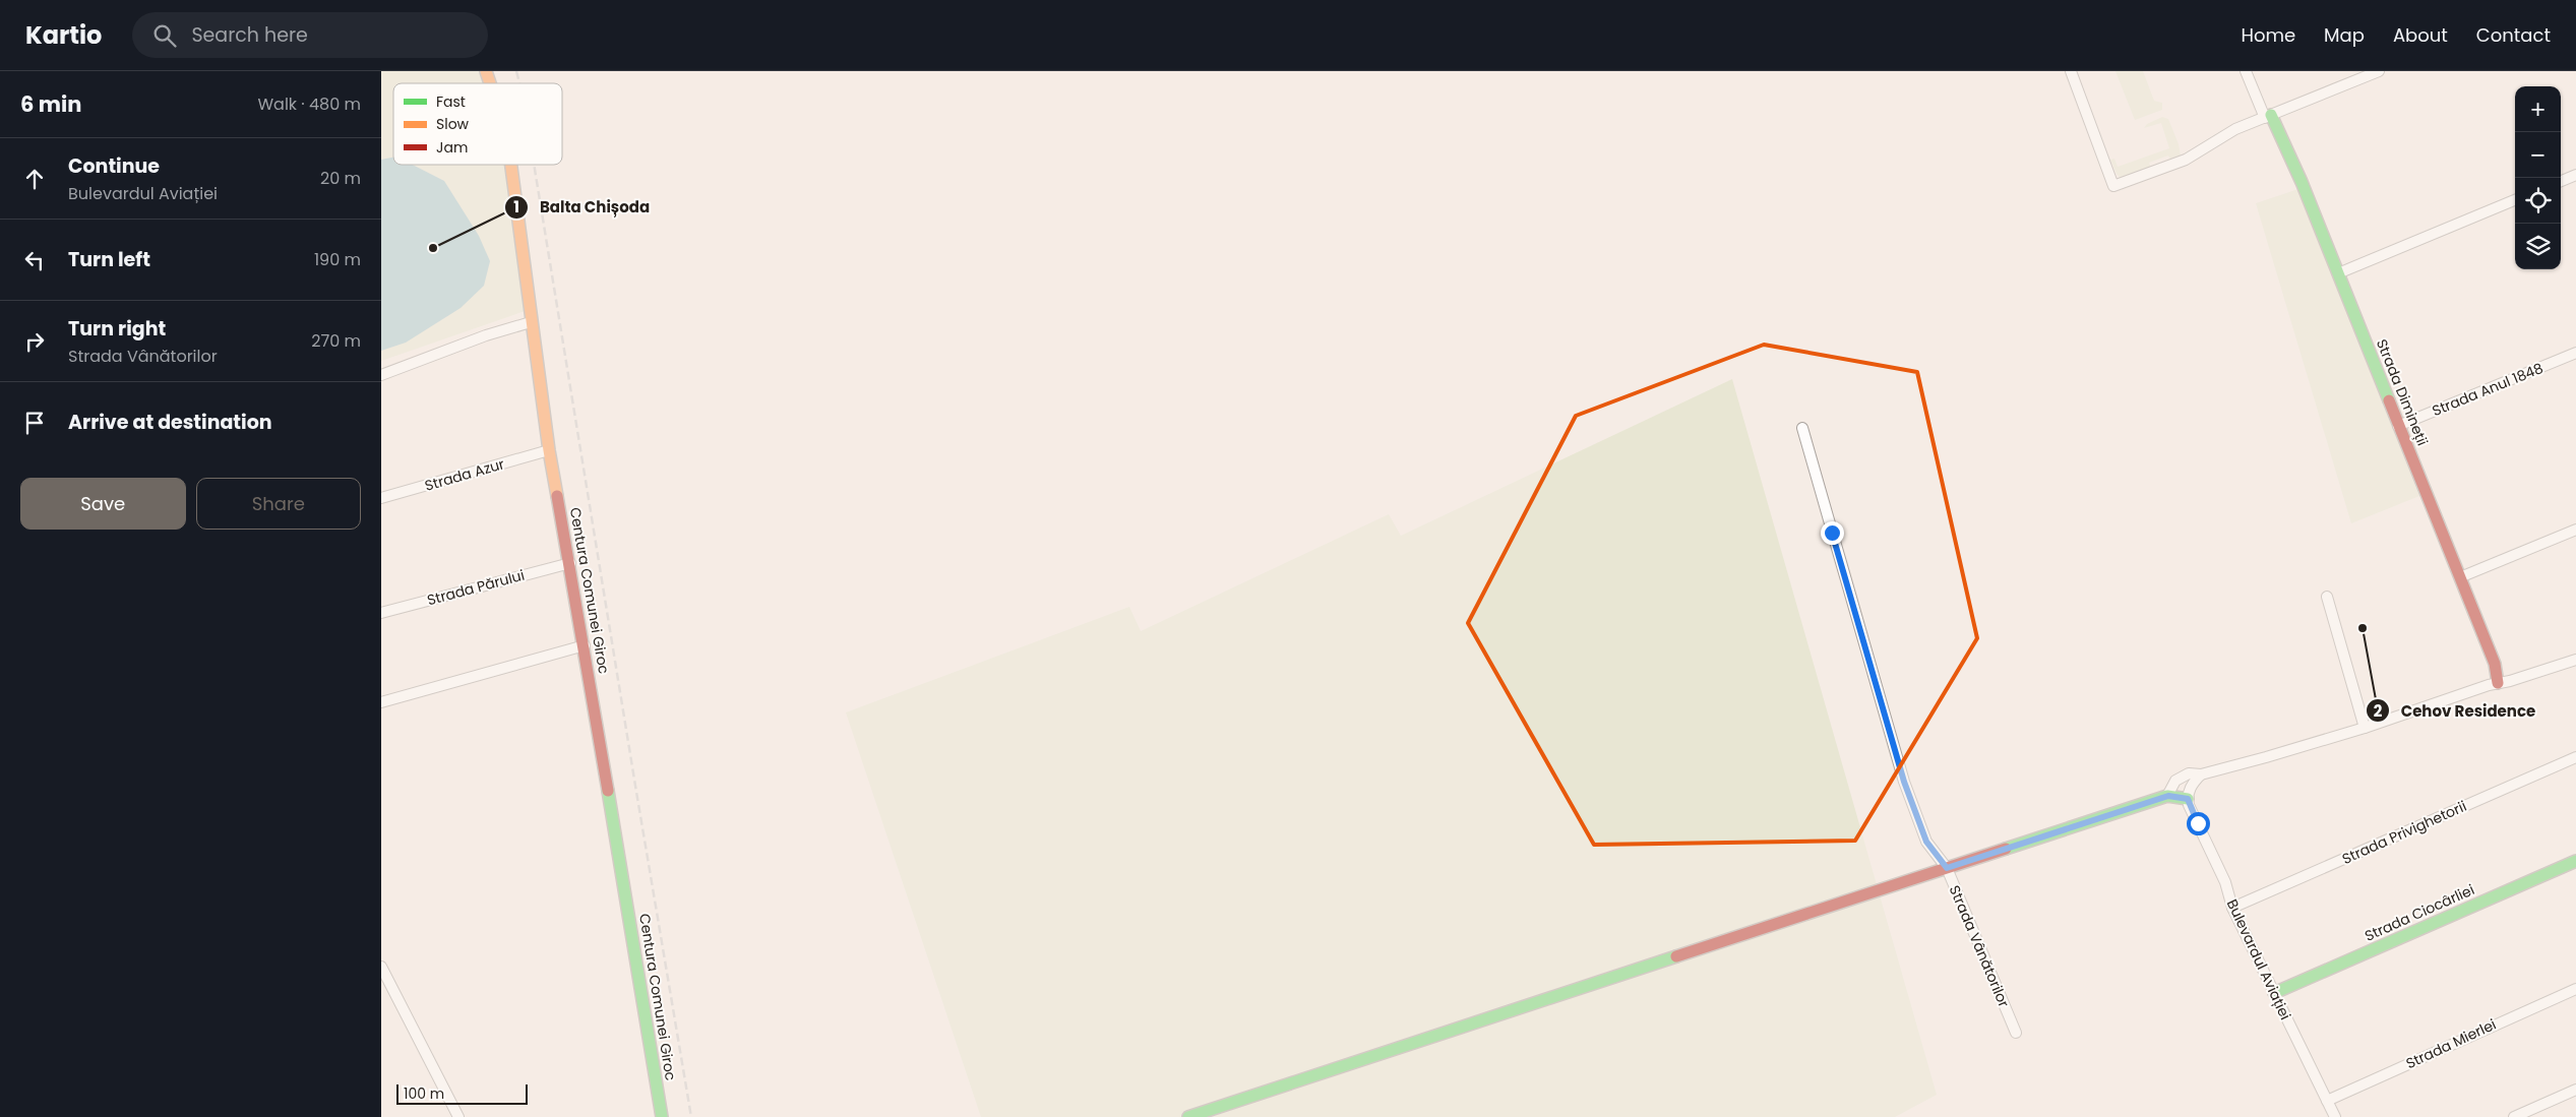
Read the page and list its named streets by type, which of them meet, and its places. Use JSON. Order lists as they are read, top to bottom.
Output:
{
  "streets": {
    "street": [
      "Strada Anul 1848",
      "Strada Dimineții",
      "Strada Azur",
      "Strada Părului",
      "Centura Comunei Giroc",
      "Strada Privighetorii",
      "Strada Ciocârliei",
      "Strada Vânătorilor",
      "Bulevardul Aviației",
      "Strada Mierlei"
    ]
  },
  "crossings": [
    ["Strada Anul 1848", "Strada Dimineții"],
    ["Strada Azur", "Centura Comunei Giroc"],
    ["Strada Părului", "Centura Comunei Giroc"],
    ["Strada Privighetorii", "Bulevardul Aviației"],
    ["Strada Ciocârliei", "Bulevardul Aviației"],
    ["Bulevardul Aviației", "Strada Mierlei"]
  ],
  "places": ["Balta Chișoda", "Cehov Residence"],
  "legend": ["Fast", "Slow", "Jam"],
  "scale_bar": "100 m",
  "page": {
    "header": "Kartio",
    "search": "Search here",
    "nav": [
      "Home",
      "Map",
      "About",
      "Contact"
    ],
    "heading": ["6 min", "Walk · 480 m"],
    "map_buttons": ["+", "−"],
    "list": [
      ["Continue", "Bulevardul Aviației", "20 m"],
      ["Turn left", "190 m"],
      ["Turn right", "Strada Vânătorilor", "270 m"],
      "Arrive at destination"
    ],
    "buttons": ["Save", "Share"],
    "scale": "100 m"
  }
}
